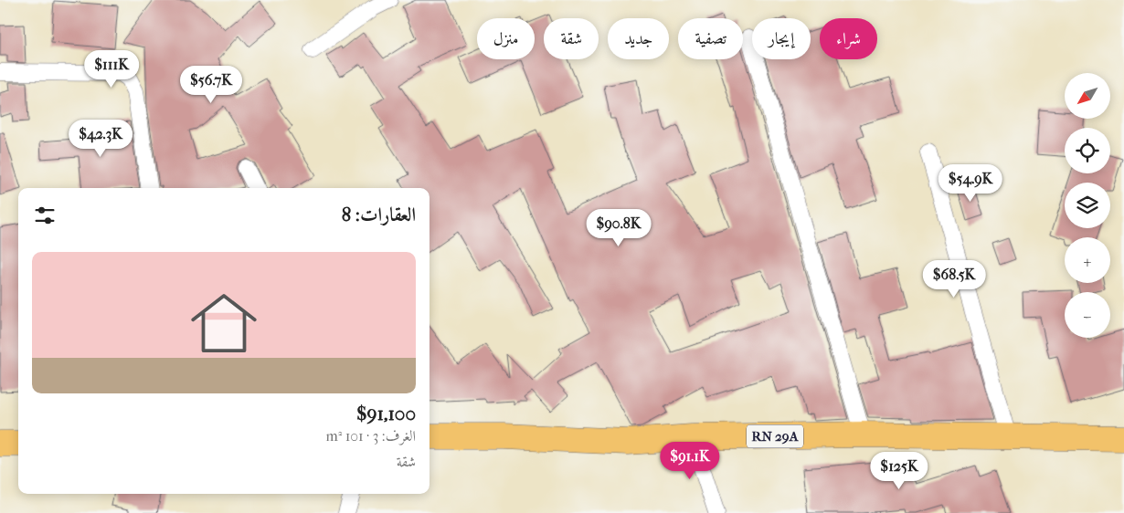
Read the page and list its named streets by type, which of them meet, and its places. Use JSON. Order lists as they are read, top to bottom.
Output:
{
  "streets": {
    "main road": ["RN 29A"]
  },
  "north": "bottom left",
  "page": {
    "chip": [
      "شراء",
      "إيجار",
      "تصفية",
      "جديد",
      "شقة",
      "منزل"
    ],
    "price": [
      "$111K",
      "$56.7K",
      "$42.3K",
      "$54.9K",
      "$90.8K",
      "$68.5K",
      "$91.1K",
      "$125K"
    ],
    "map_buttons": ["+", "−"],
    "heading": "العقارات: 8",
    "list": [
      {
        "name": "$91,100",
        "note": "الغرف: 3 · 101 m² · شقة"
      }
    ]
  }
}
